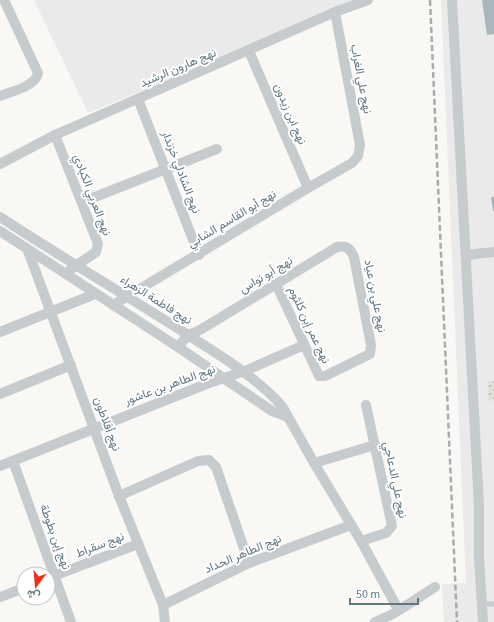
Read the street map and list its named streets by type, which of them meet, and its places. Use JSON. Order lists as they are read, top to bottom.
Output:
{
  "streets": {
    "street": [
      "نهج هارون الرشيد",
      "نهج علي الغراب",
      "نهج ابن زيدون",
      "نهج الشادلي خزندار",
      "نهج العربي الكبادي",
      "نهج أبو القاسم الشابي",
      "نهج أبو نواس",
      "نهج علي بن عياد",
      "نهج فاطمة الزهراء",
      "نهج عمر إبن كلثوم",
      "نهج الطاهر بن عاشور",
      "نهج أفلاطون",
      "نهج علي الدعاجي",
      "نهج إبن بطوطة",
      "نهج سقراط",
      "نهج الطاهر الحداد"
    ]
  },
  "crossings": [
    ["نهج هارون الرشيد", "نهج علي الغراب"],
    ["نهج هارون الرشيد", "نهج ابن زيدون"],
    ["نهج هارون الرشيد", "نهج الشادلي خزندار"],
    ["نهج هارون الرشيد", "نهج العربي الكبادي"],
    ["نهج علي الغراب", "نهج أبو القاسم الشابي"],
    ["نهج ابن زيدون", "نهج أبو القاسم الشابي"],
    ["نهج الشادلي خزندار", "نهج أبو القاسم الشابي"],
    ["نهج العربي الكبادي", "نهج فاطمة الزهراء"],
    ["نهج أبو القاسم الشابي", "نهج فاطمة الزهراء"],
    ["نهج أبو نواس", "نهج علي بن عياد"],
    ["نهج أبو نواس", "نهج فاطمة الزهراء"],
    ["نهج أبو نواس", "نهج عمر إبن كلثوم"],
    ["نهج علي بن عياد", "نهج عمر إبن كلثوم"],
    ["نهج فاطمة الزهراء", "نهج الطاهر بن عاشور"],
    ["نهج فاطمة الزهراء", "نهج علي الدعاجي"],
    ["نهج فاطمة الزهراء", "نهج الطاهر الحداد"],
    ["نهج عمر إبن كلثوم", "نهج الطاهر بن عاشور"],
    ["نهج الطاهر بن عاشور", "نهج أفلاطون"],
    ["نهج الطاهر بن عاشور", "نهج إبن بطوطة"],
    ["نهج أفلاطون", "نهج سقراط"],
    ["نهج أفلاطون", "نهج الطاهر الحداد"]
  ],
  "scale_bar": "50 m",
  "north": "bottom"
}
